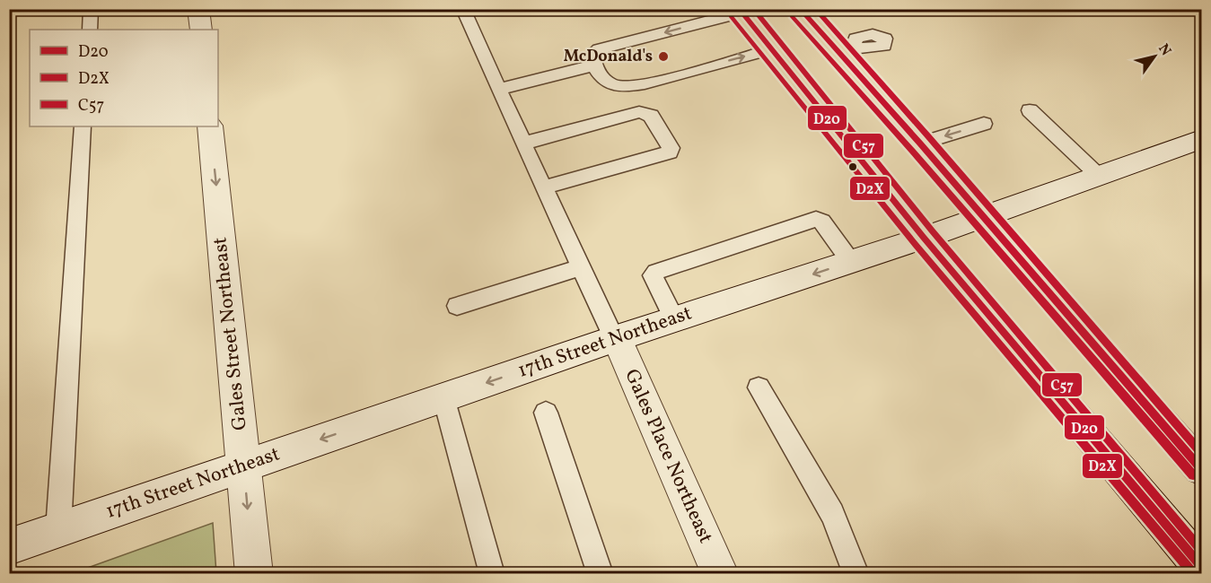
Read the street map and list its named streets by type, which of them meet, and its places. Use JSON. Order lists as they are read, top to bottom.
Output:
{
  "streets": {
    "main road": ["Gales Street Northeast", "17th Street Northeast", "Gales Place Northeast"]
  },
  "crossings": [
    ["Gales Street Northeast", "17th Street Northeast"],
    ["17th Street Northeast", "Gales Place Northeast"]
  ],
  "one_way": ["Gales Street Northeast", "17th Street Northeast"],
  "places": ["McDonald's"],
  "lines": ["transit line D20", "transit line C57", "transit line D2X"],
  "legend": ["D20", "D2X", "C57"],
  "north": "top right"
}
